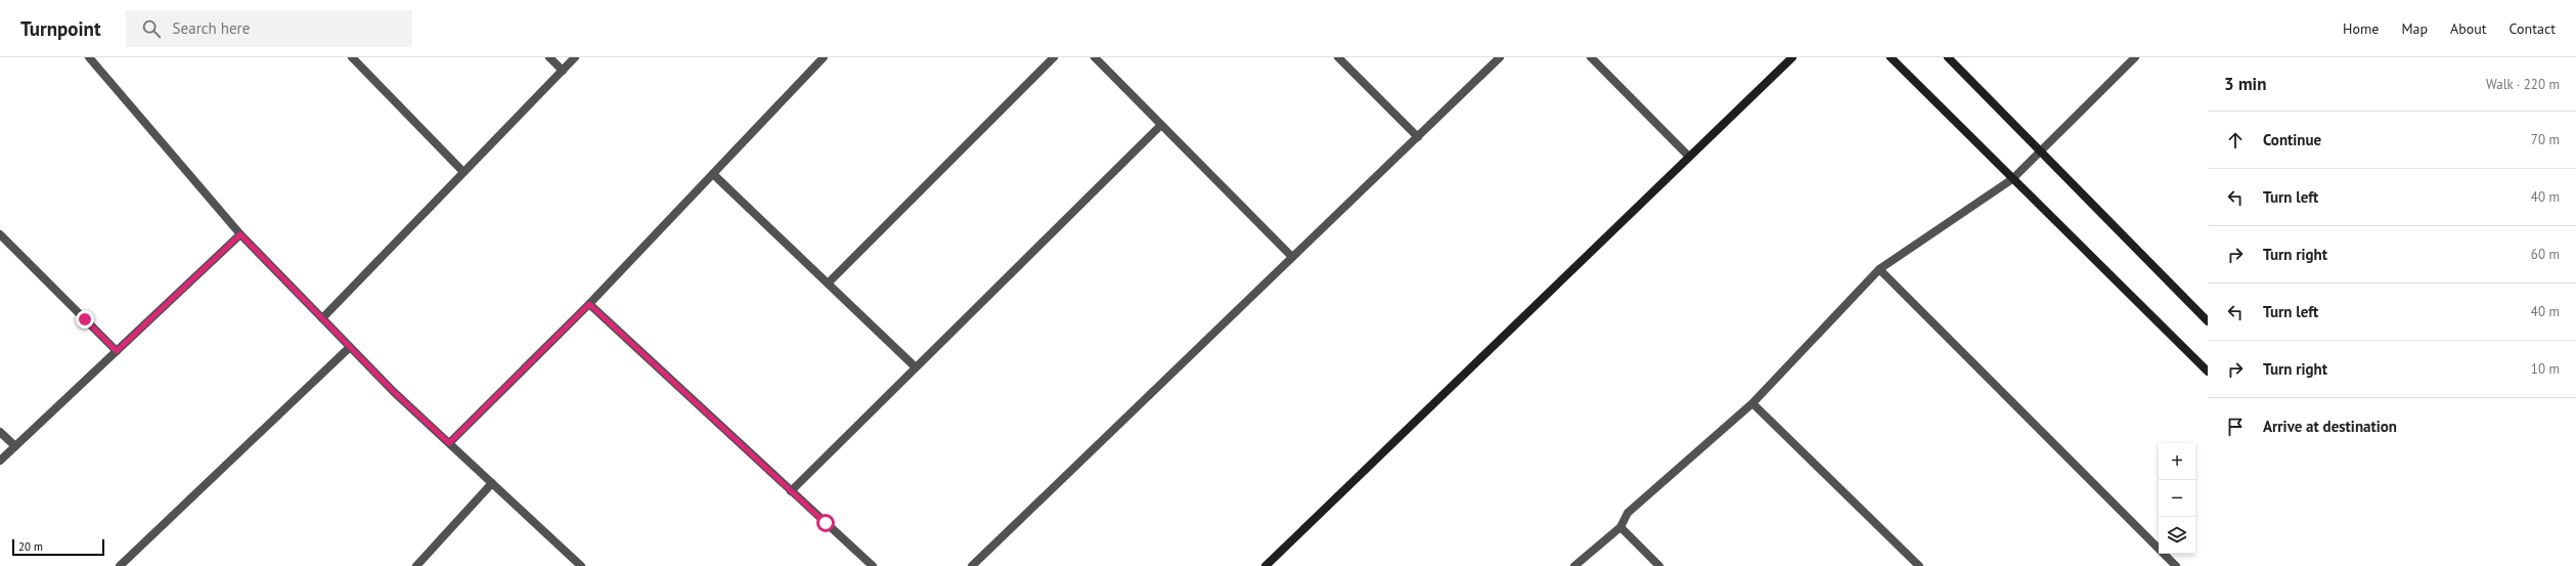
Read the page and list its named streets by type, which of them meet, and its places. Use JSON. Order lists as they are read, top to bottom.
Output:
{
  "scale_bar": "20 m",
  "page": {
    "header": "Turnpoint",
    "search": "Search here",
    "nav": [
      "Home",
      "Map",
      "About",
      "Contact"
    ],
    "heading": ["3 min", "Walk · 220 m"],
    "list": [
      ["Continue", "70 m"],
      ["Turn left", "40 m"],
      ["Turn right", "60 m"],
      ["Turn left", "40 m"],
      ["Turn right", "10 m"],
      "Arrive at destination"
    ],
    "map_buttons": ["+", "−"],
    "scale": "20 m"
  }
}
